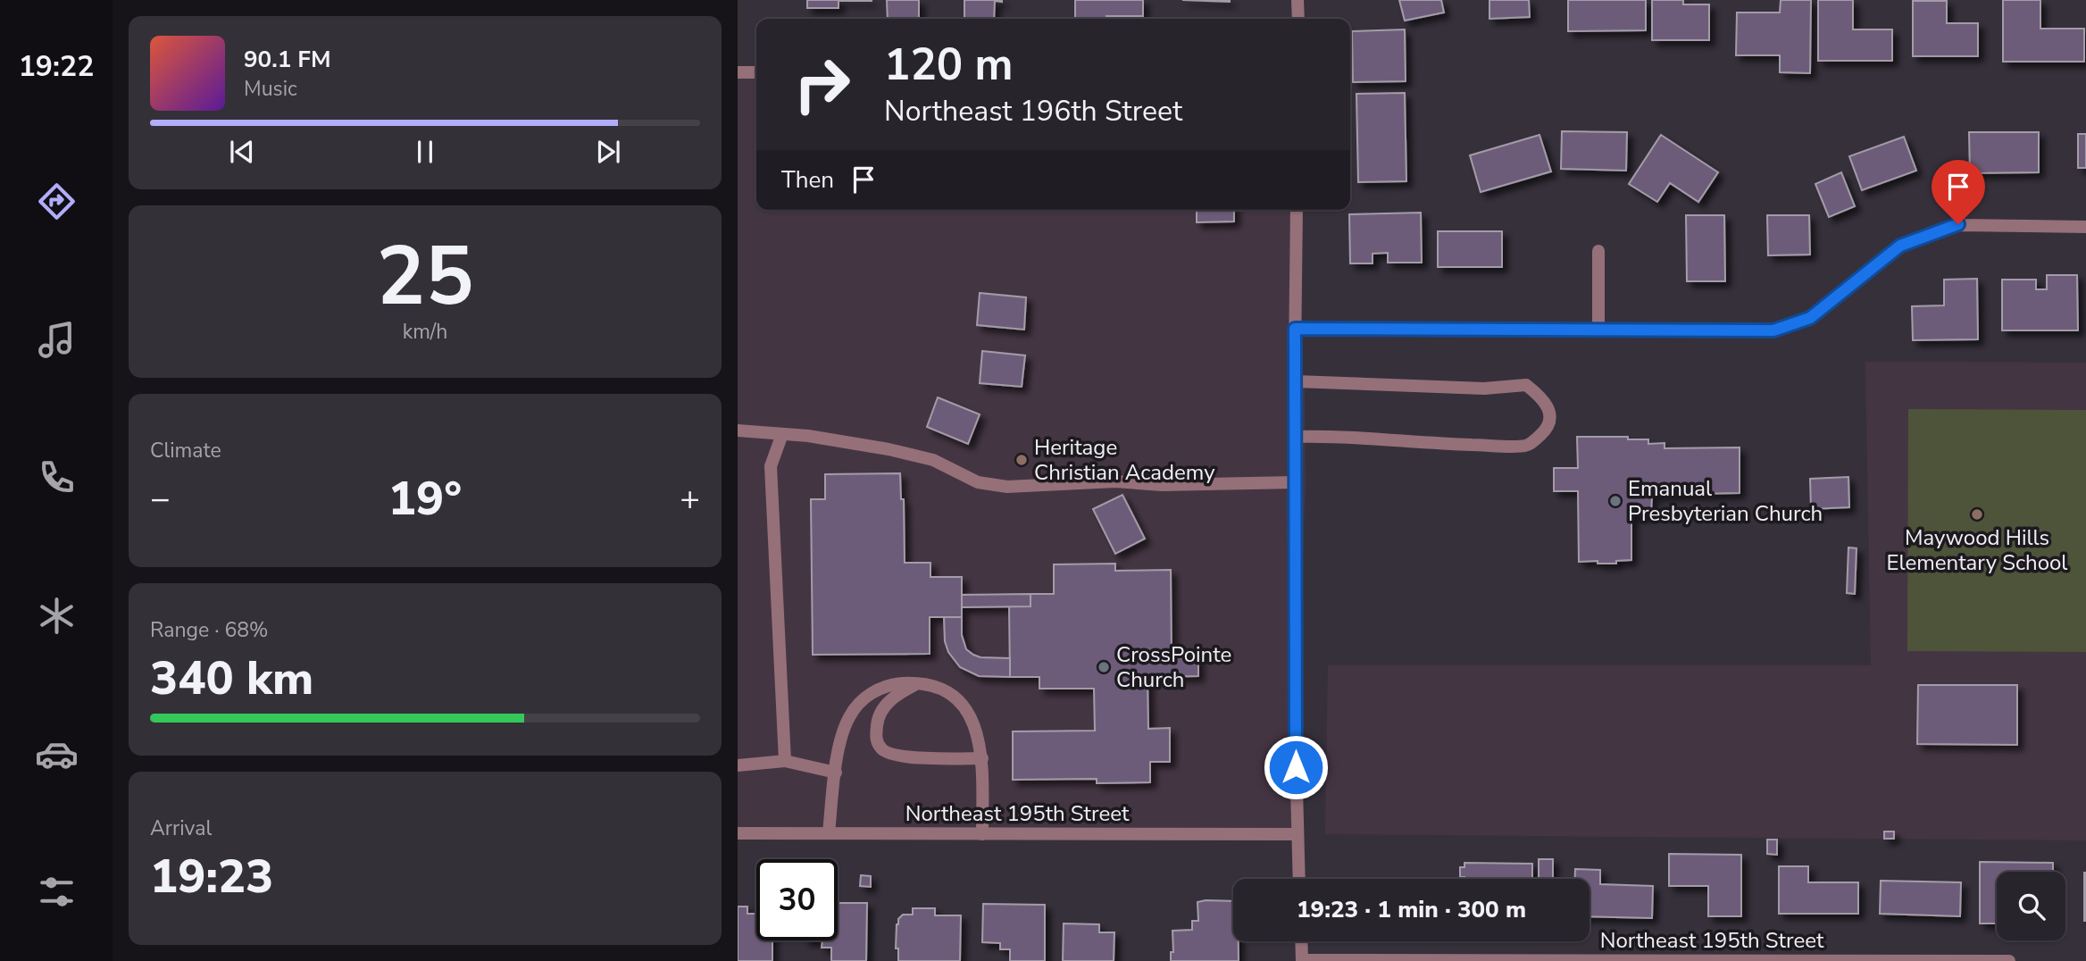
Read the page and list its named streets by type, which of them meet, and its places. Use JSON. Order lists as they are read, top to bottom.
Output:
{
  "streets": {
    "street": ["Northeast 195th Street"]
  },
  "places": [
    "Heritage Christian Academy",
    "Emanual Presbyterian Church",
    "Maywood Hills Elementary School",
    "CrossPointe Church"
  ],
  "page": {
    "tabs": "19:22",
    "turn": ["120 m", "Northeast 196th Street"],
    "song": ["90.1 FM", "Music"],
    "then": "Then",
    "tile": [
      ["25", "km/h"],
      "Climate",
      ["Range · 68%", "340 km"],
      ["Arrival", "19:23"]
    ],
    "heat": ["−", "19°", "+"],
    "limit": "30",
    "trip": "19:23 · 1 min · 300 m"
  }
}
